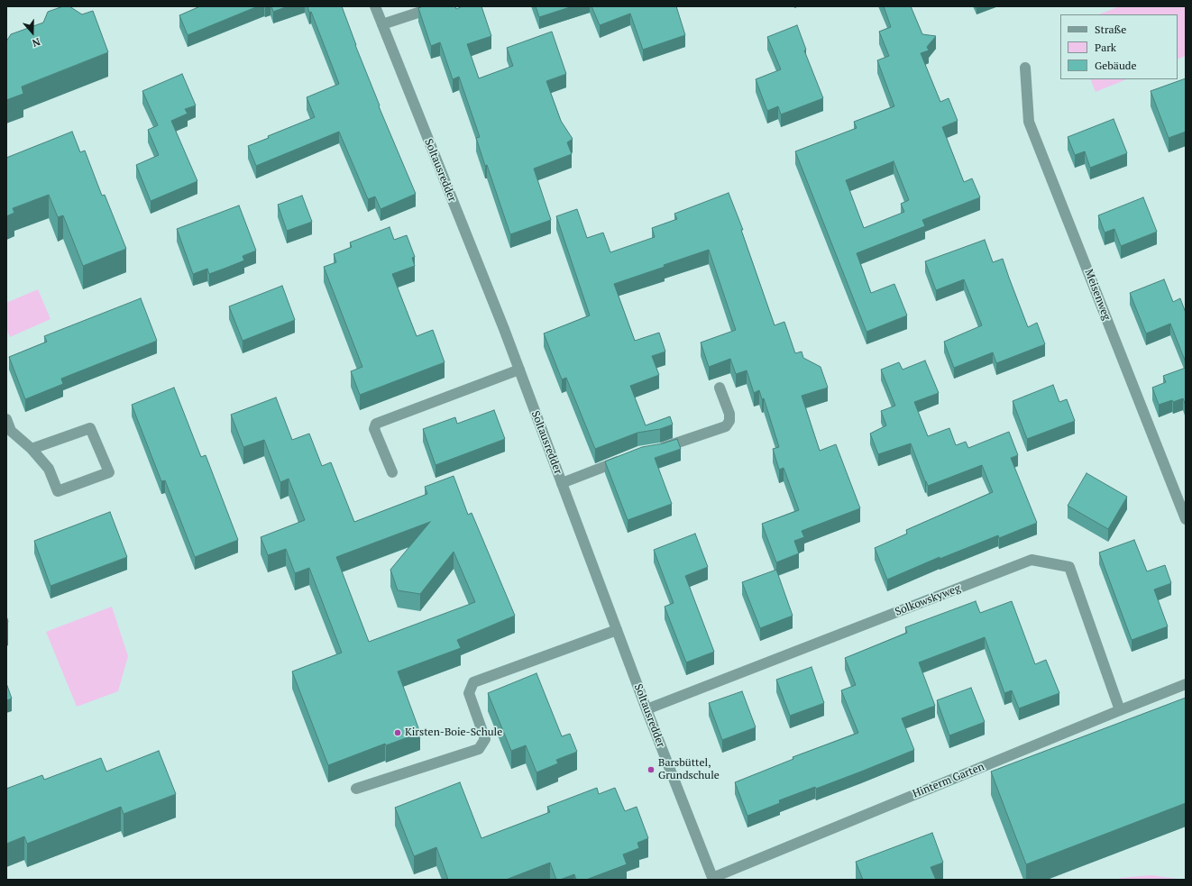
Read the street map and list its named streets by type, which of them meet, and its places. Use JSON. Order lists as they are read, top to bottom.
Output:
{
  "streets": {
    "street": [
      "Soltausredder",
      "Meisenweg",
      "Solkowskyweg",
      "Hinterm Garten"
    ]
  },
  "crossings": [
    ["Soltausredder", "Solkowskyweg"],
    ["Soltausredder", "Hinterm Garten"],
    ["Solkowskyweg", "Hinterm Garten"]
  ],
  "places": ["Kirsten-Boie-Schule", "Barsbüttel, Grundschule"],
  "legend": ["Straße", "Park", "Gebäude"],
  "north": "bottom"
}
